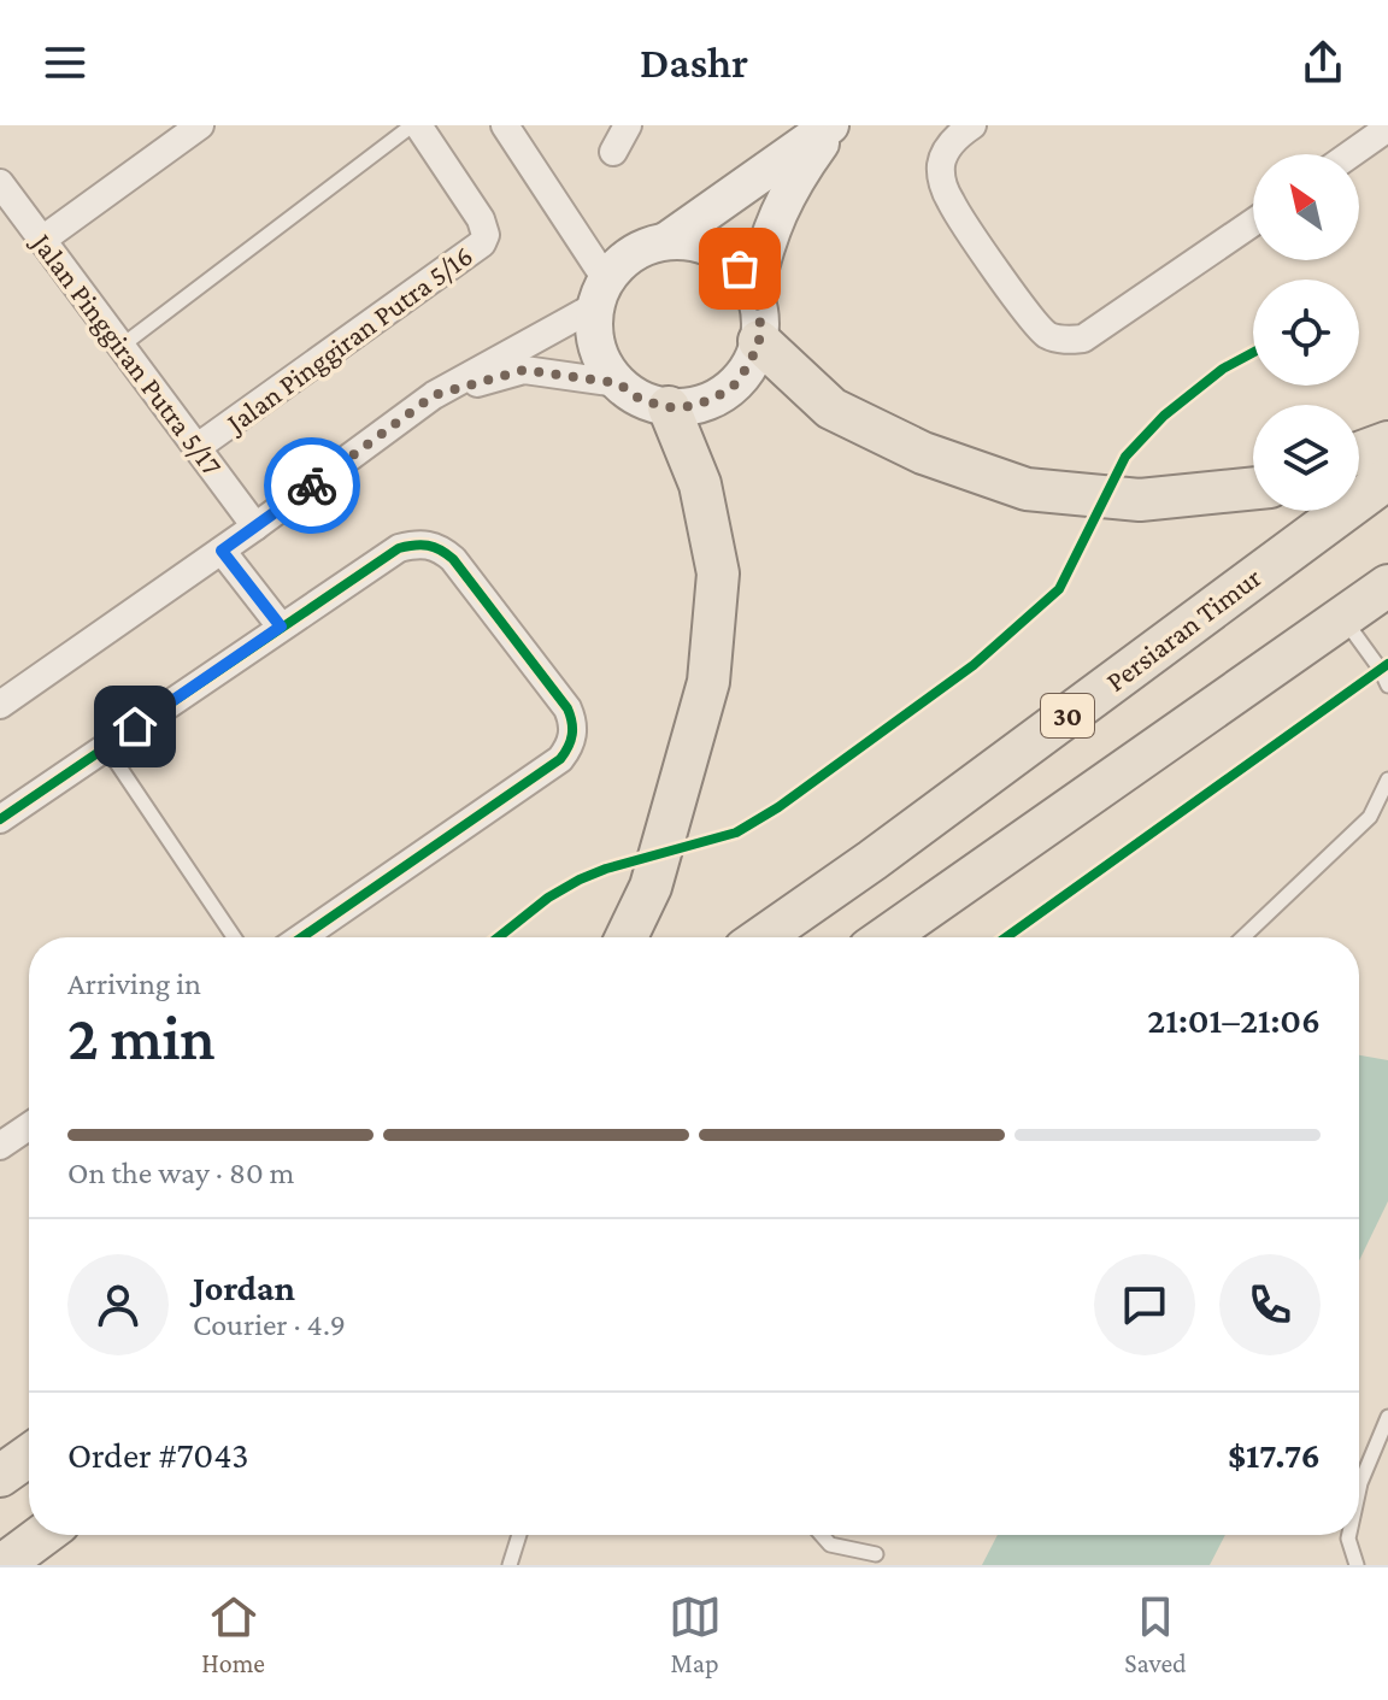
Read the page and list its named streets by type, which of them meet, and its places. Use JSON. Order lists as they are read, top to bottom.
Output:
{
  "streets": {
    "main road": ["Persiaran Timur", "30"],
    "street": ["Jalan Pinggiran Putra 5/16", "Jalan Pinggiran Putra 5/17"]
  },
  "crossings": [
    ["Jalan Pinggiran Putra 5/16", "Jalan Pinggiran Putra 5/17"]
  ],
  "north": "top left",
  "page": {
    "header": "Dashr",
    "heading": ["2 min", "Arriving in", "21:01–21:06"],
    "panel": [
      "Jordan",
      "Courier · 4.9",
      "Order #7043",
      "$17.76"
    ],
    "bar": "On the way · 80 m",
    "tabs": ["Home", "Map", "Saved"]
  }
}
